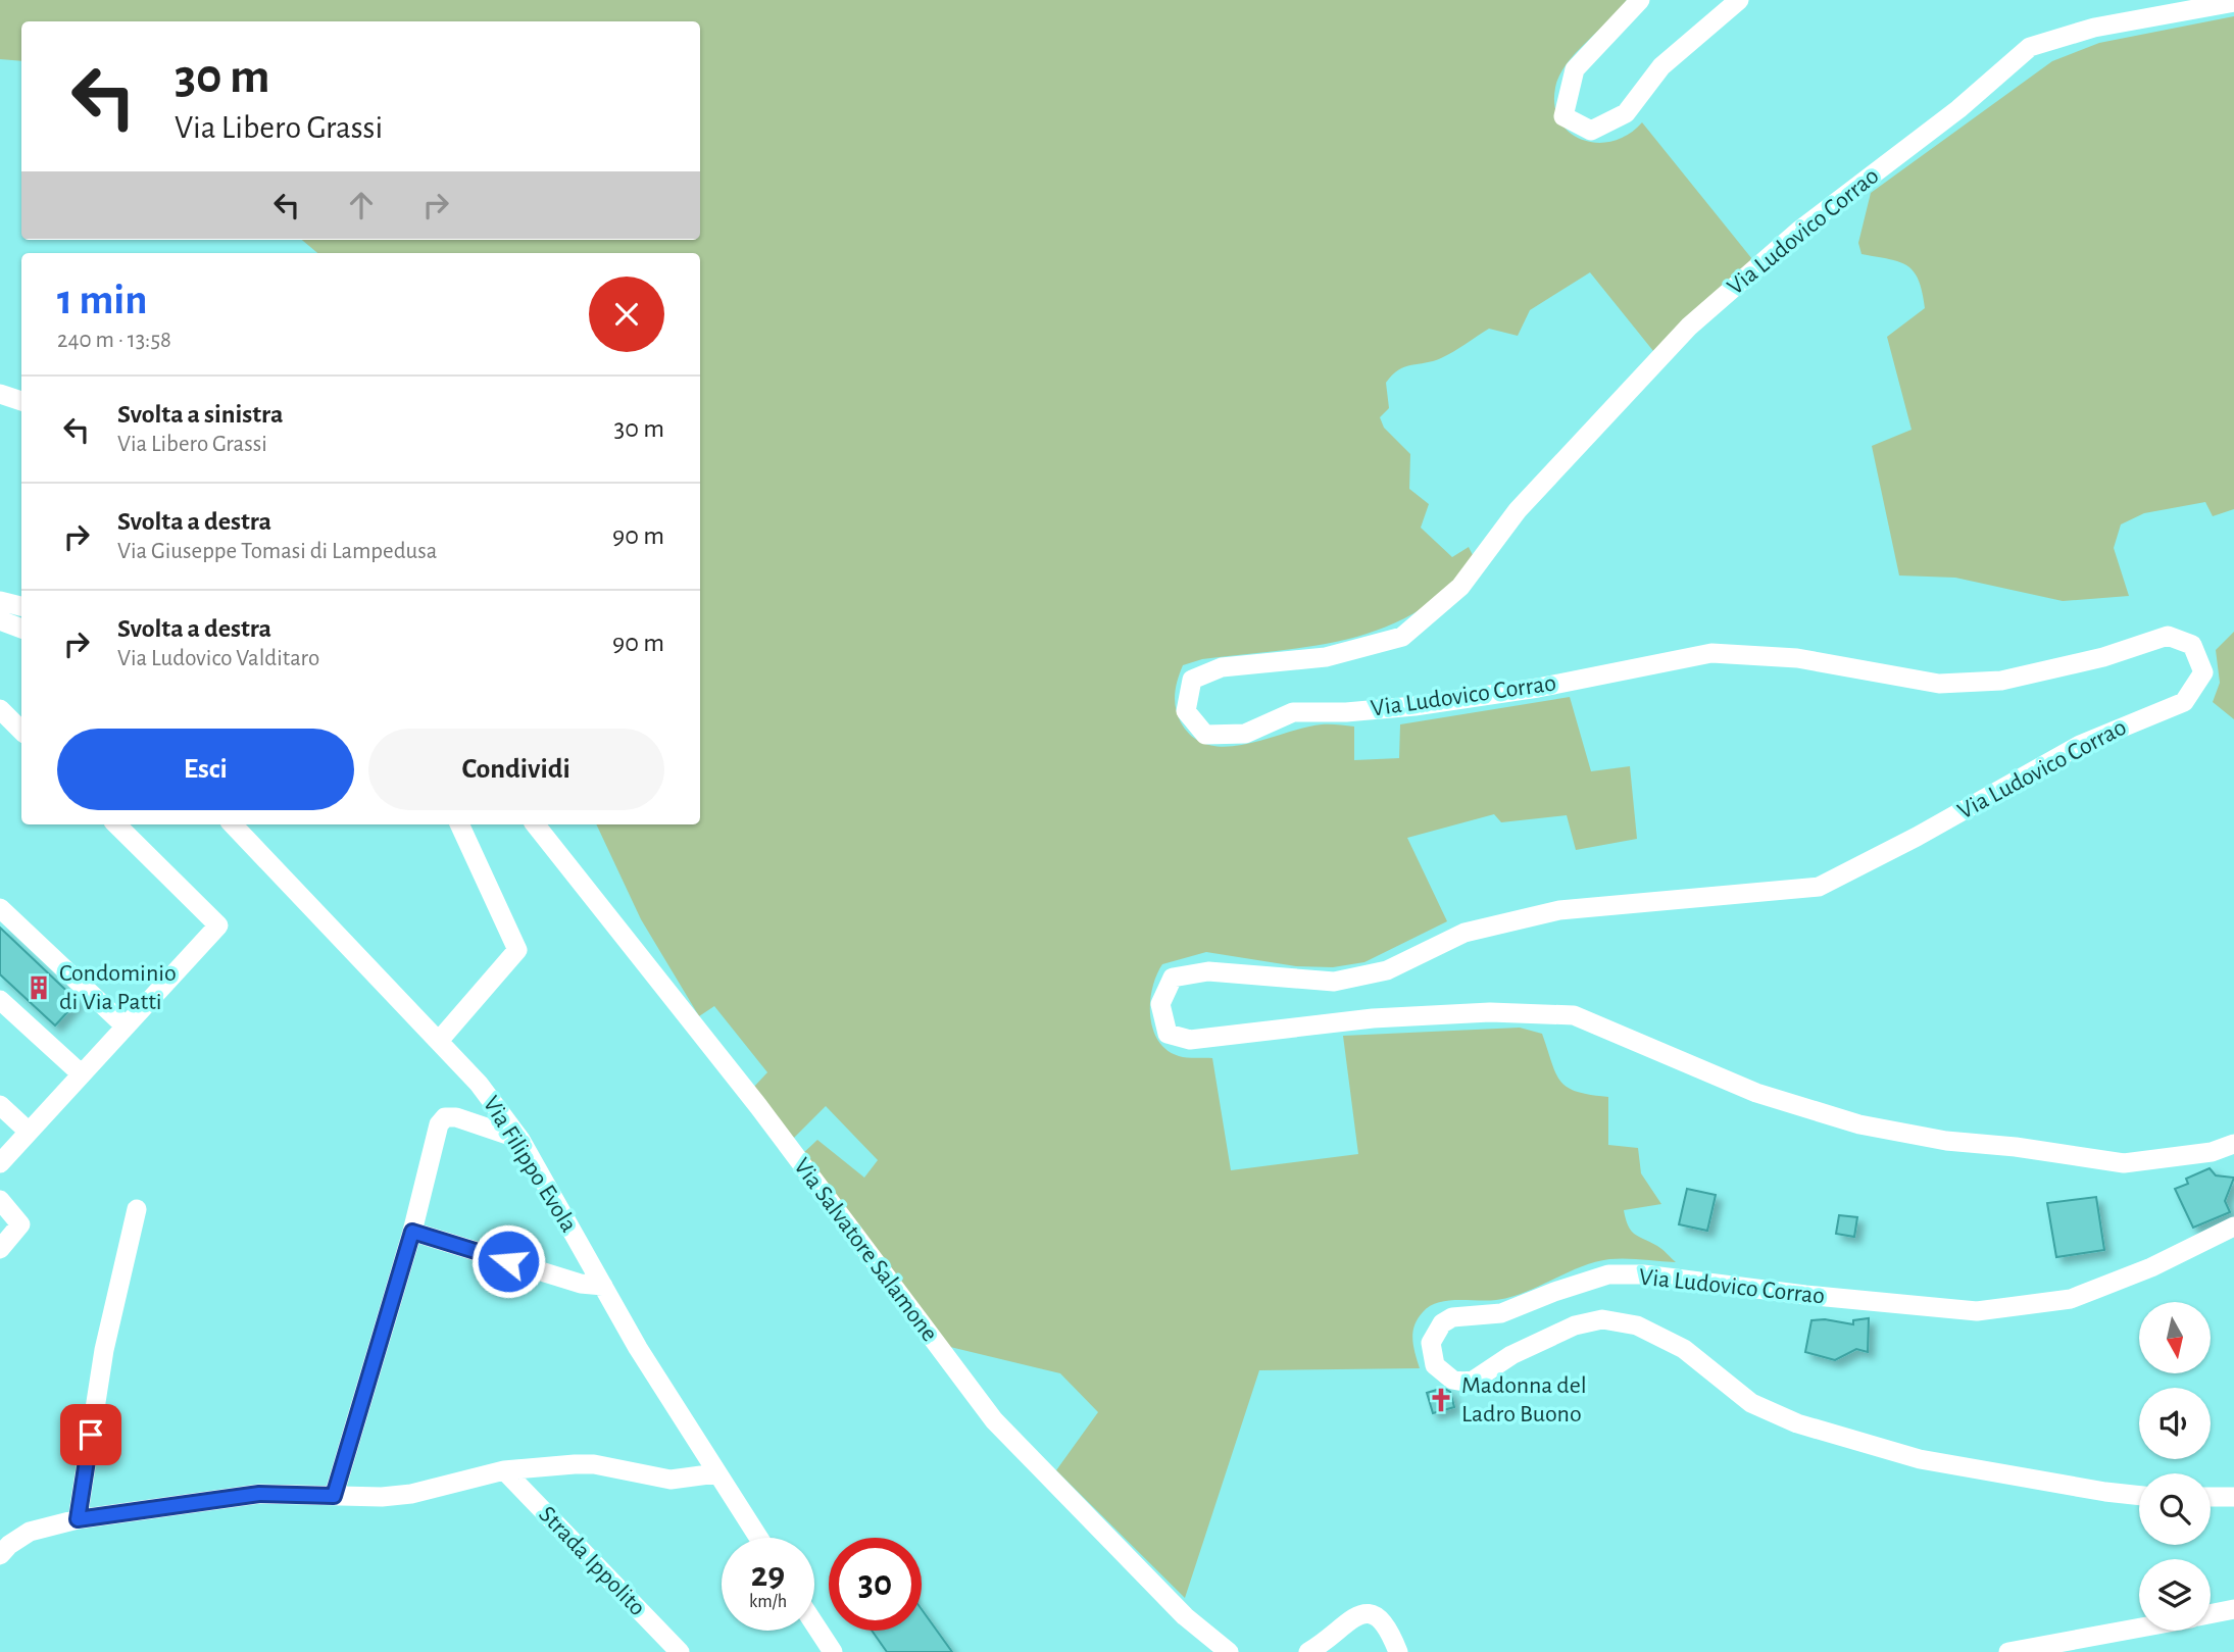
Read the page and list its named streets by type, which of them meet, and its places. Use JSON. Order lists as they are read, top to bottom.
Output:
{
  "streets": {
    "street": [
      "Via Ludovico Corrao",
      "Via Filippo Evola",
      "Via Salvatore Salamone",
      "Strada Ippolito"
    ]
  },
  "places": {
    "building": ["Condominio di Via Patti"],
    "church": ["Madonna del Ladro Buono"]
  },
  "north": "bottom",
  "page": {
    "turn": ["30 m", "Via Libero Grassi"],
    "heading": ["1 min", "240 m · 13:58"],
    "list": [
      {
        "name": "Svolta a sinistra",
        "note": "Via Libero Grassi",
        "value": "30 m"
      },
      {
        "name": "Svolta a destra",
        "note": "Via Giuseppe Tomasi di Lampedusa",
        "value": "90 m"
      },
      {
        "name": "Svolta a destra",
        "note": "Via Ludovico Valditaro",
        "value": "90 m"
      }
    ],
    "buttons": ["Esci", "Condividi"],
    "speed": "29 km/h",
    "limit": "30"
  }
}
